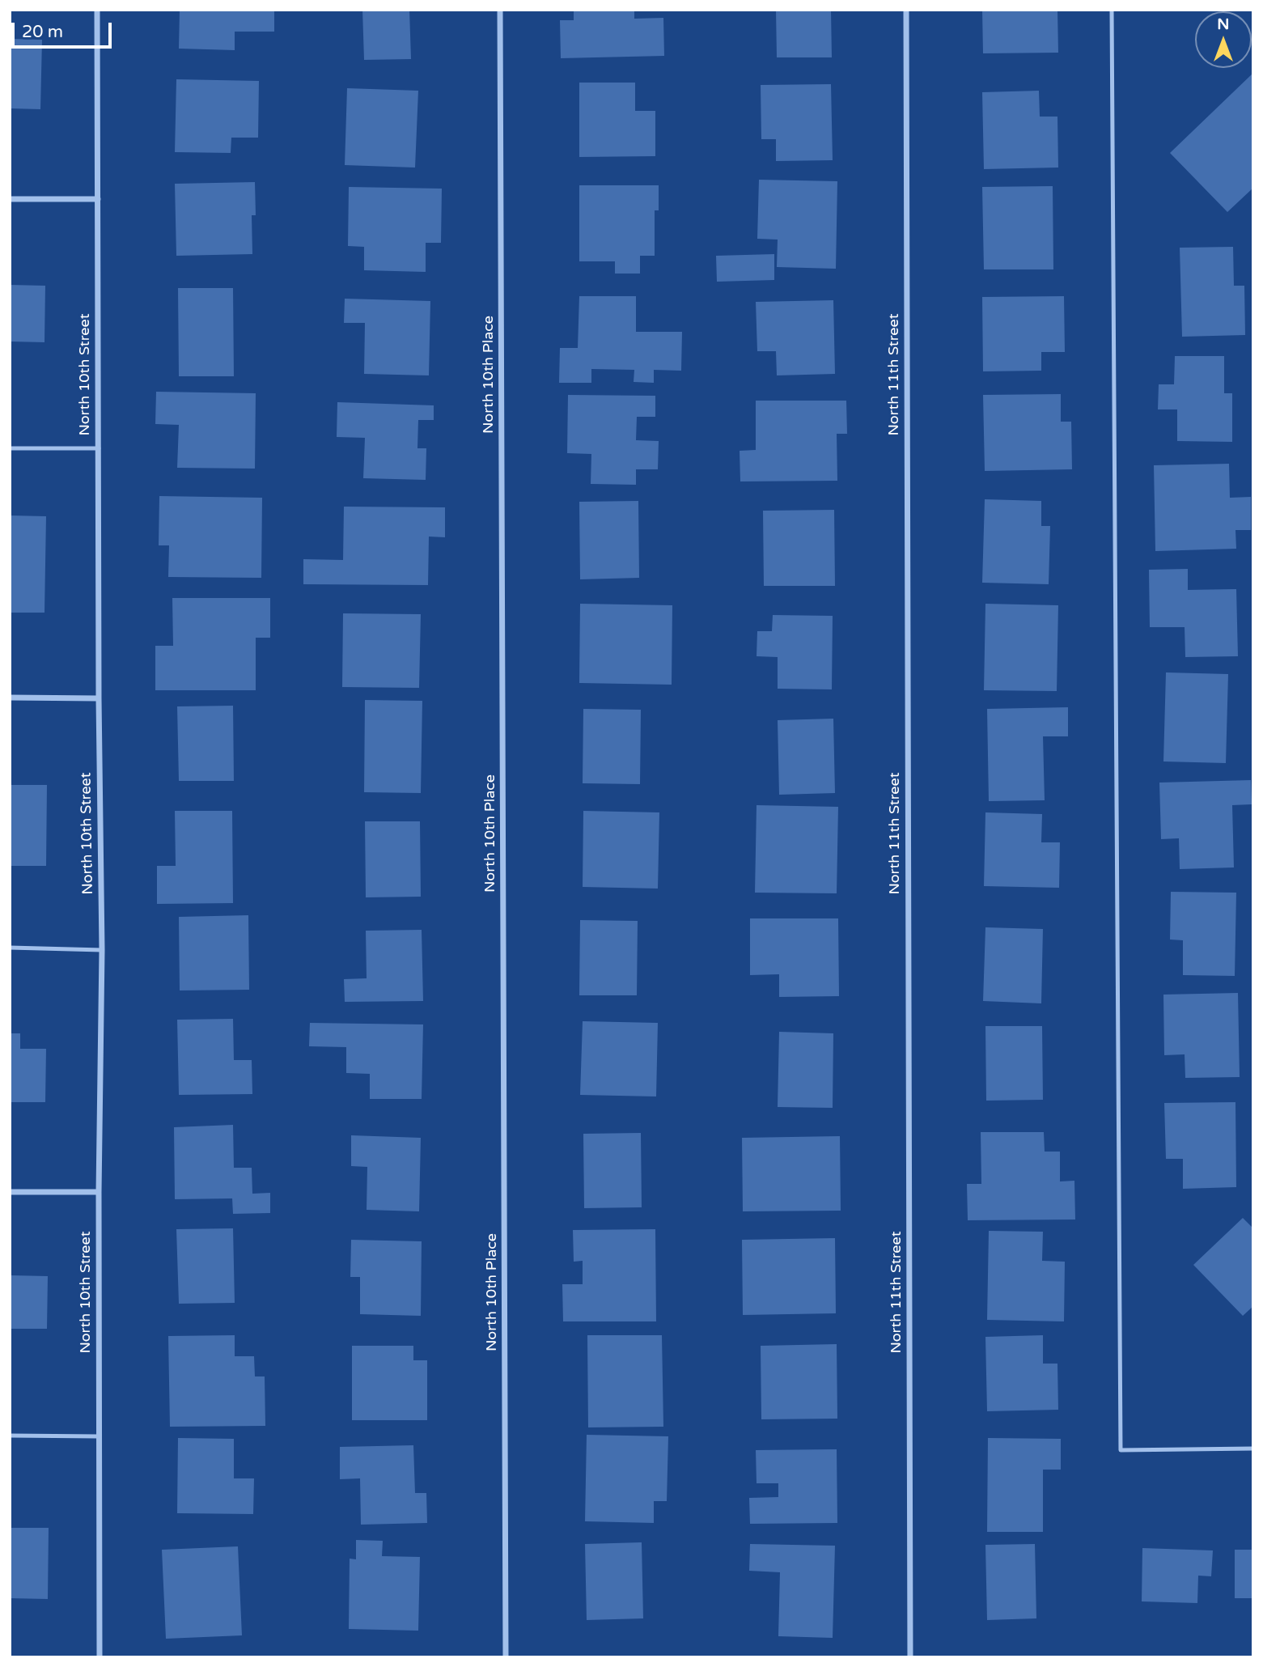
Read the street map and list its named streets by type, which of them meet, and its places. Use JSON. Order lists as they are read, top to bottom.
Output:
{
  "streets": {
    "street": ["North 10th Street", "North 10th Place", "North 11th Street"]
  },
  "scale_bar": "20 m",
  "north": "top"
}
